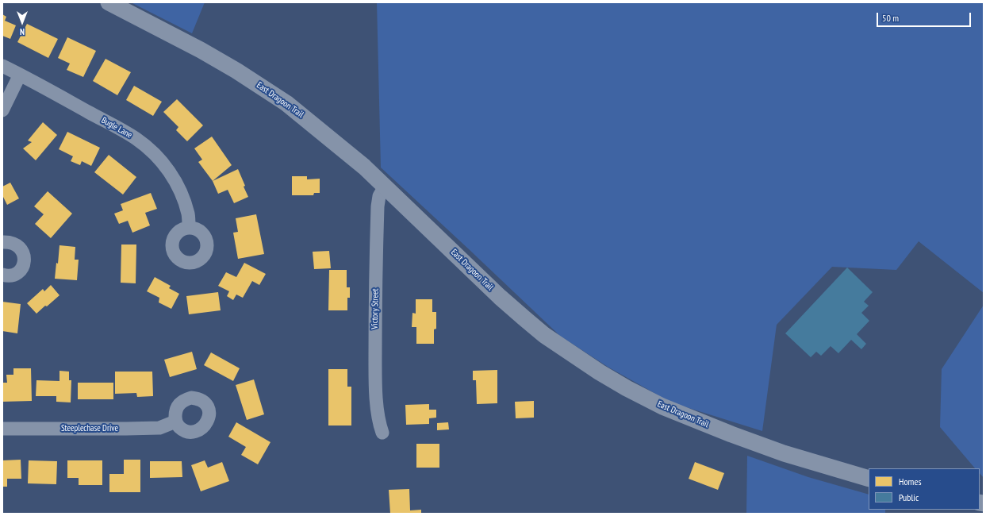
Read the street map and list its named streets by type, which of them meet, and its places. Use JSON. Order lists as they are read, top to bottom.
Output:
{
  "streets": {
    "street": [
      "East Dragoon Trail",
      "Bugle Lane",
      "Victory Street",
      "Steeplechase Drive"
    ]
  },
  "crossings": [
    ["East Dragoon Trail", "Victory Street"]
  ],
  "legend": ["Homes", "Public"],
  "scale_bar": "50 m",
  "north": "bottom"
}
